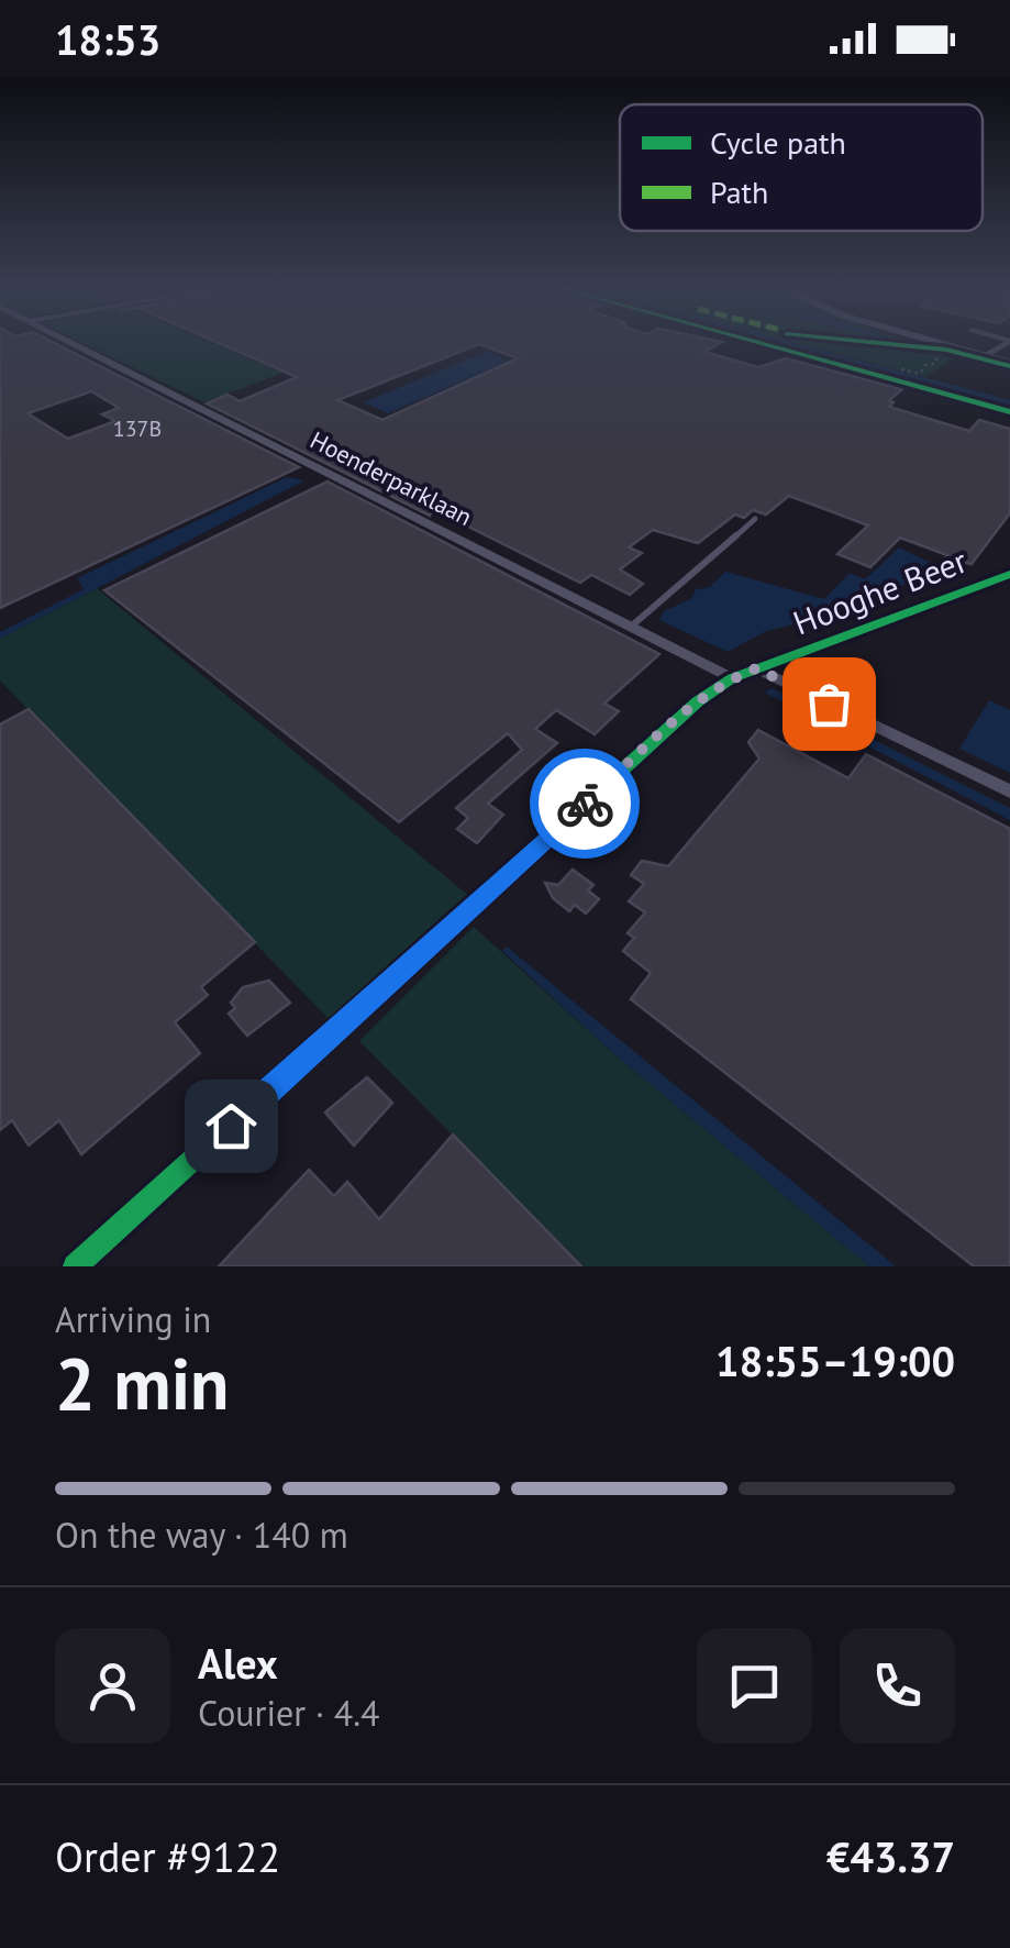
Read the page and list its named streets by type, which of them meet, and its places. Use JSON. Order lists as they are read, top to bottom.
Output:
{
  "streets": {
    "street": ["Hoenderparklaan", "Hooghe Beer"]
  },
  "crossings": [
    ["Hoenderparklaan", "Hooghe Beer"]
  ],
  "house_numbers": ["137B"],
  "legend": ["Cycle path", "Path"],
  "page": {
    "status": "18:53",
    "heading": ["2 min", "Arriving in", "18:55–19:00"],
    "panel": [
      "Alex",
      "Courier · 4.4",
      "Order #9122",
      "€43.37"
    ],
    "bar": "On the way · 140 m"
  }
}
